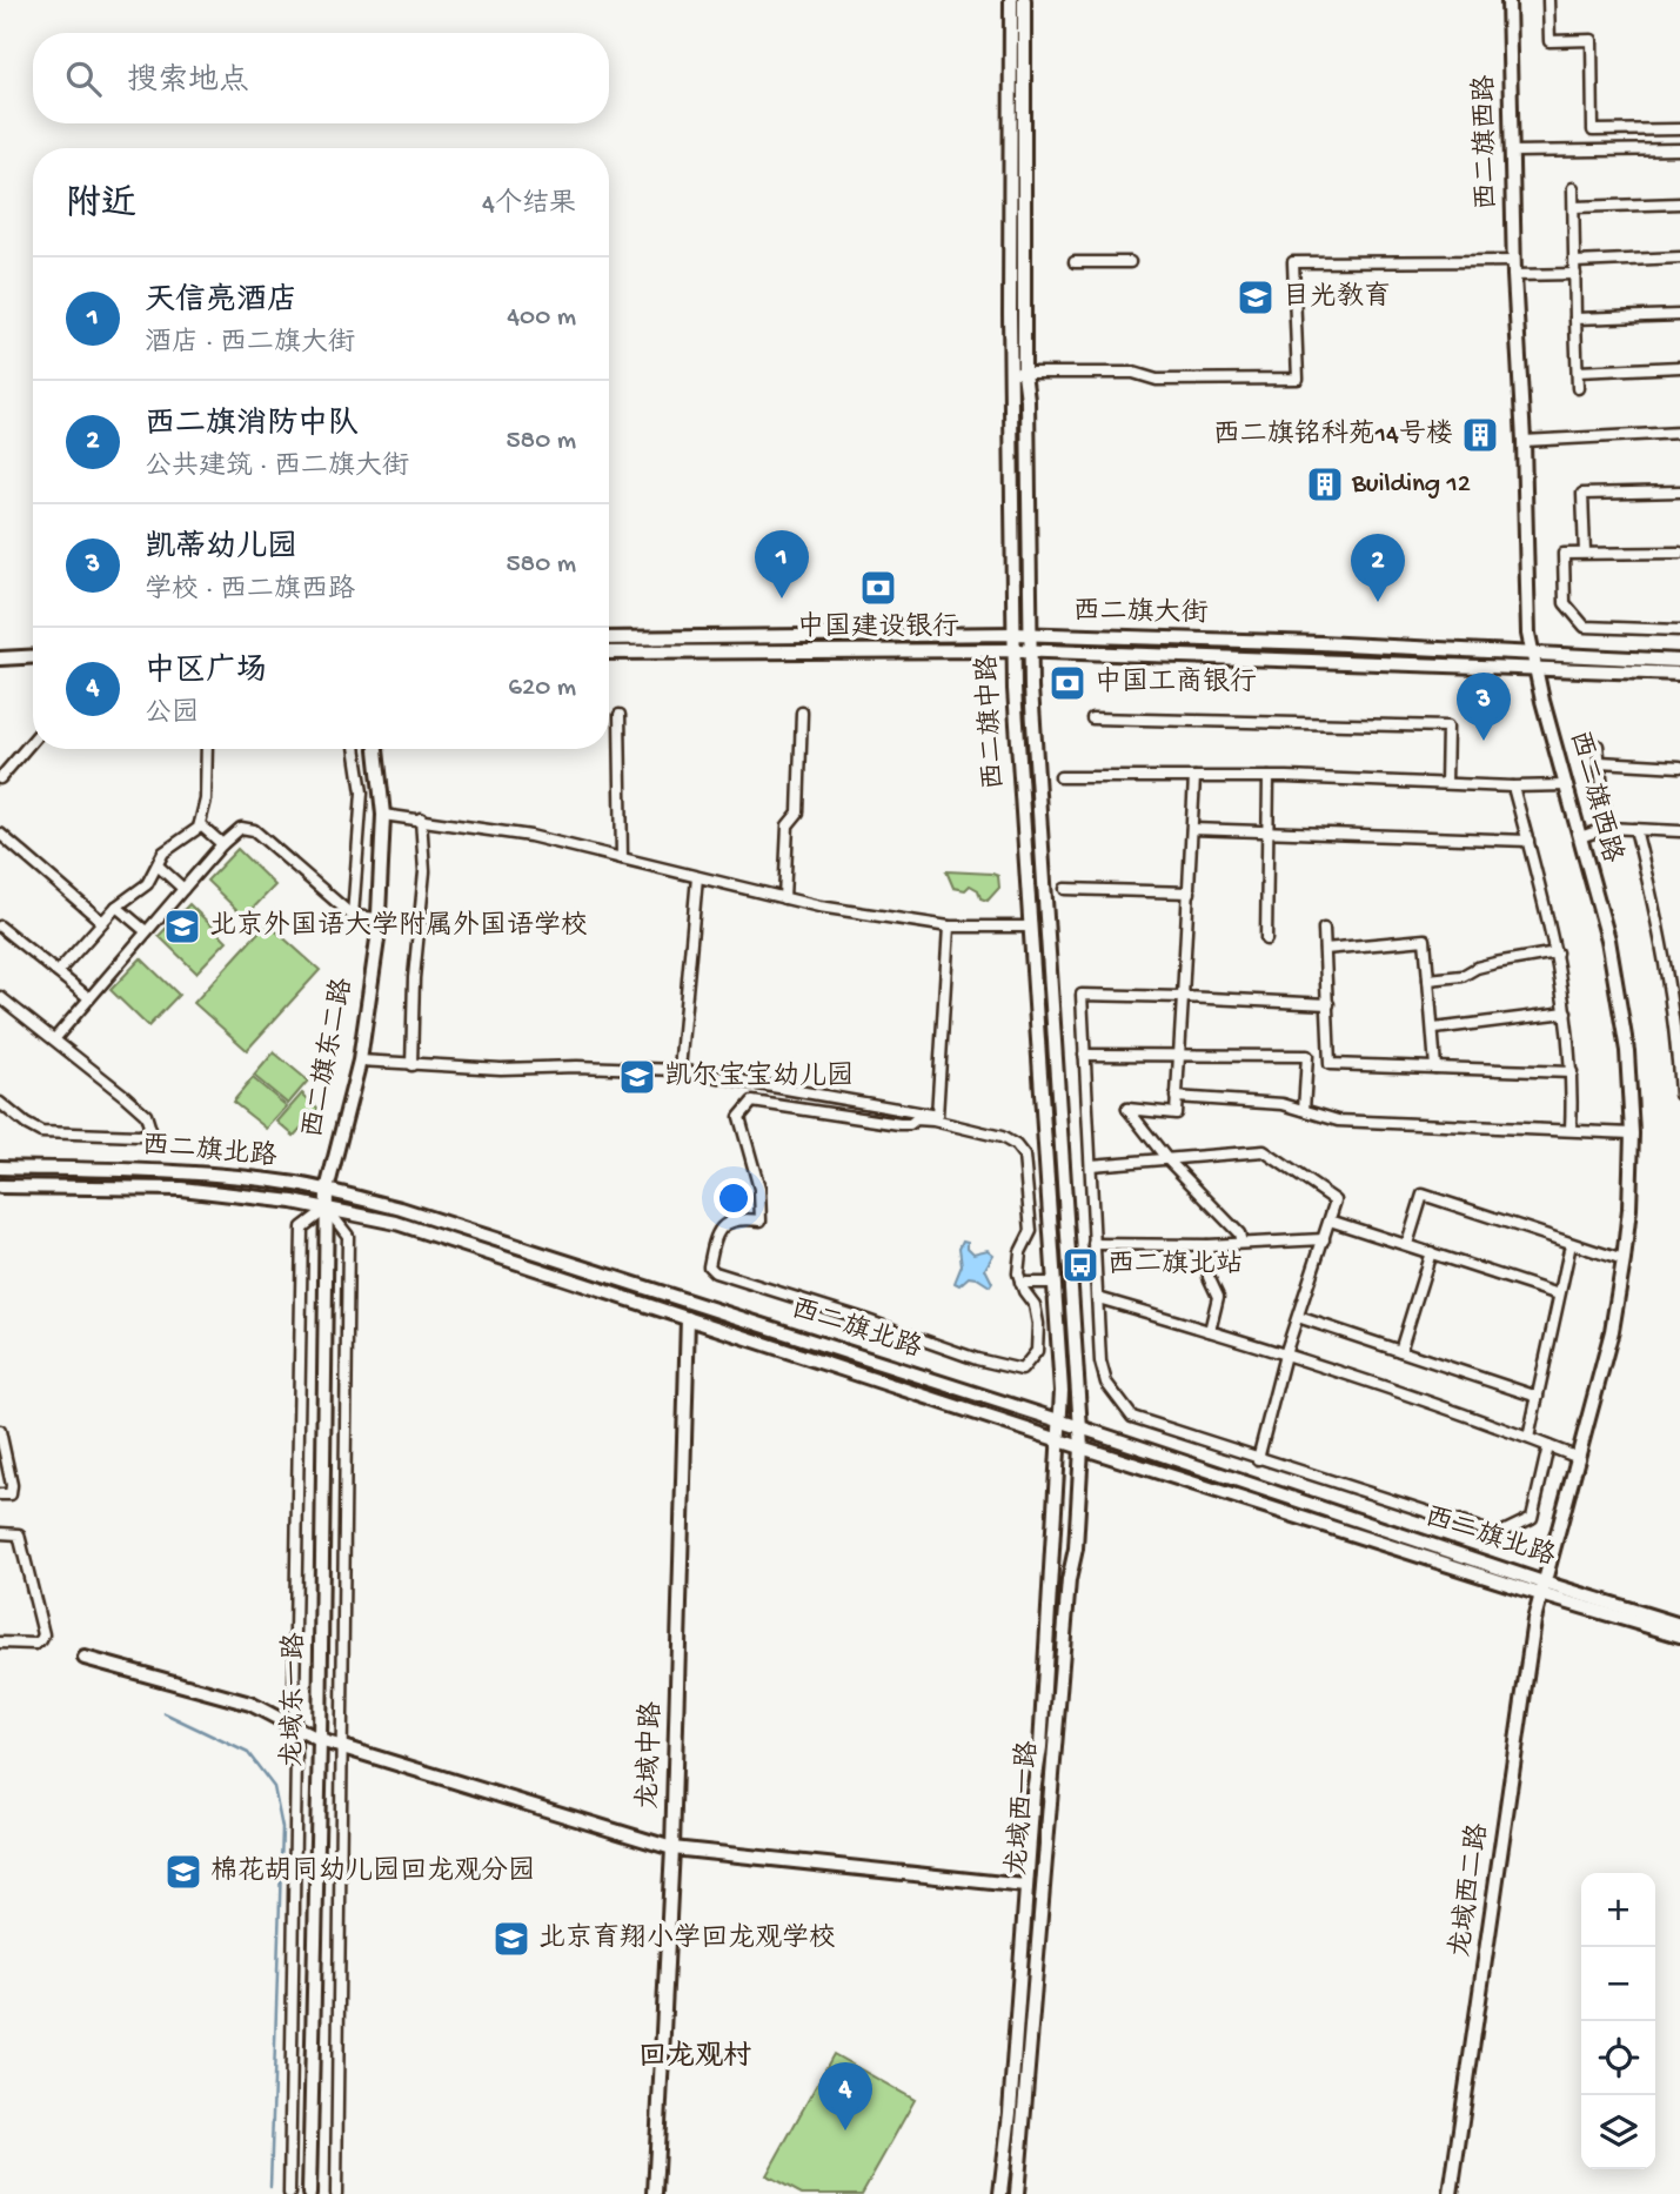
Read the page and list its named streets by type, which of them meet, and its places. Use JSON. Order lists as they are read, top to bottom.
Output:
{
  "streets": {
    "main road": [
      "西二旗西路",
      "西二旗大街",
      "西二旗中路",
      "西二旗东二路",
      "西二旗北路",
      "龙域东一路",
      "龙域中路",
      "龙域西一路",
      "龙域西二路"
    ]
  },
  "crossings": [
    ["西二旗西路", "西二旗大街"],
    ["西二旗西路", "西二旗北路"],
    ["西二旗西路", "龙域西二路"],
    ["西二旗大街", "西二旗中路"],
    ["西二旗中路", "西二旗北路"],
    ["西二旗中路", "龙域西一路"],
    ["西二旗东二路", "西二旗北路"],
    ["西二旗东二路", "龙域东一路"],
    ["西二旗北路", "龙域东一路"],
    ["西二旗北路", "龙域中路"],
    ["西二旗北路", "龙域西一路"],
    ["西二旗北路", "龙域西二路"]
  ],
  "districts": ["回龙观村"],
  "places": {
    "school or university": [
      "目光教育",
      "北京外国语大学附属外国语学校",
      "凯尔宝宝幼儿园",
      "棉花胡同幼儿园回龙观分园",
      "北京育翔小学回龙观学校"
    ],
    "building": ["西二旗铭科苑14号楼", "Building 12"],
    "bank": ["中国建设银行", "中国工商银行"],
    "bus stop": ["西二旗北站"]
  },
  "page": {
    "search": "搜索地点",
    "heading": ["附近", "4个结果"],
    "list": [
      {
        "mark": "1",
        "name": "天信亮酒店",
        "note": "酒店 · 西二旗大街",
        "value": "400 m"
      },
      {
        "mark": "2",
        "name": "西二旗消防中队",
        "note": "公共建筑 · 西二旗大街",
        "value": "580 m"
      },
      {
        "mark": "3",
        "name": "凯蒂幼儿园",
        "note": "学校 · 西二旗西路",
        "value": "580 m"
      },
      {
        "mark": "4",
        "name": "中区广场",
        "note": "公园",
        "value": "620 m"
      }
    ],
    "pins": [
      "1",
      "2",
      "3",
      "4"
    ],
    "map_buttons": ["+", "−"]
  }
}
